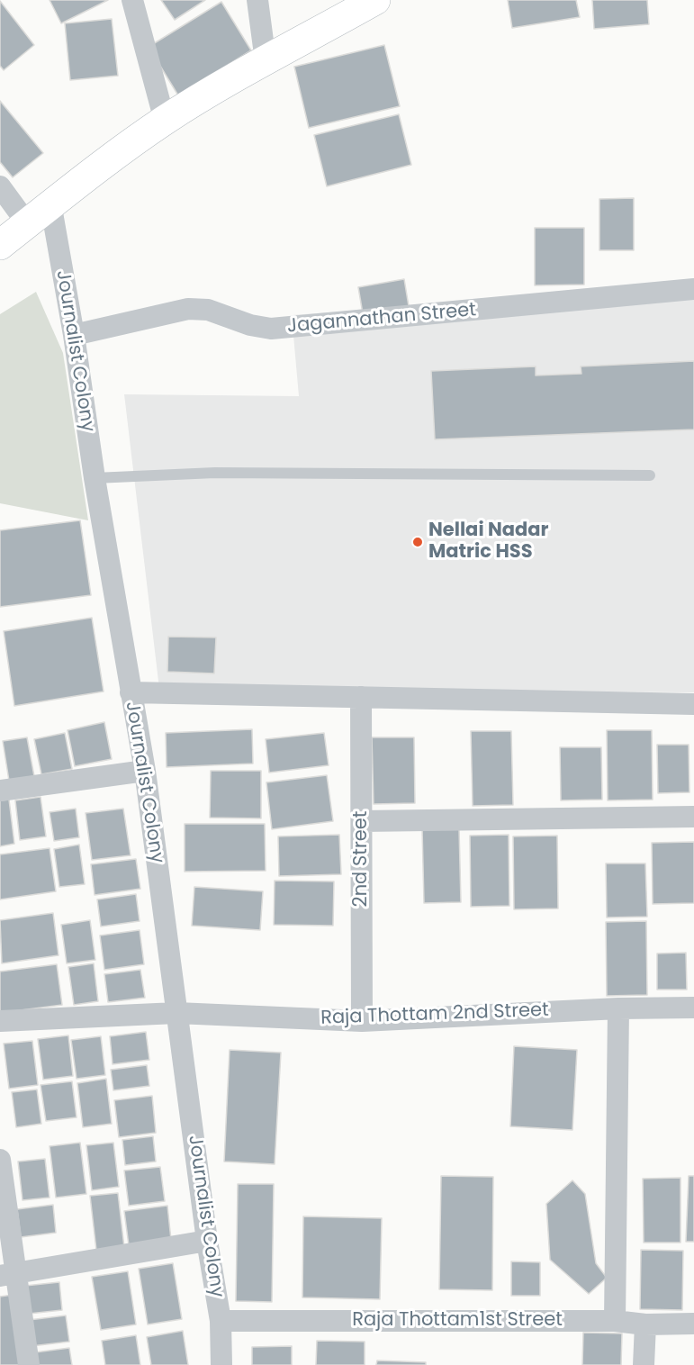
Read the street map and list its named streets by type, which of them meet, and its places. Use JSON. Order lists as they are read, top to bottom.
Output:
{
  "streets": {
    "street": [
      "Jagannathan Street",
      "Journalist Colony",
      "2nd Street",
      "Raja Thottam 2nd Street",
      "Raja Thottam1st Street"
    ]
  },
  "crossings": [
    ["Jagannathan Street", "Journalist Colony"],
    ["Journalist Colony", "Raja Thottam 2nd Street"],
    ["Journalist Colony", "Raja Thottam1st Street"],
    ["2nd Street", "Raja Thottam 2nd Street"]
  ],
  "places": ["Nellai Nadar Matric HSS"]
}
